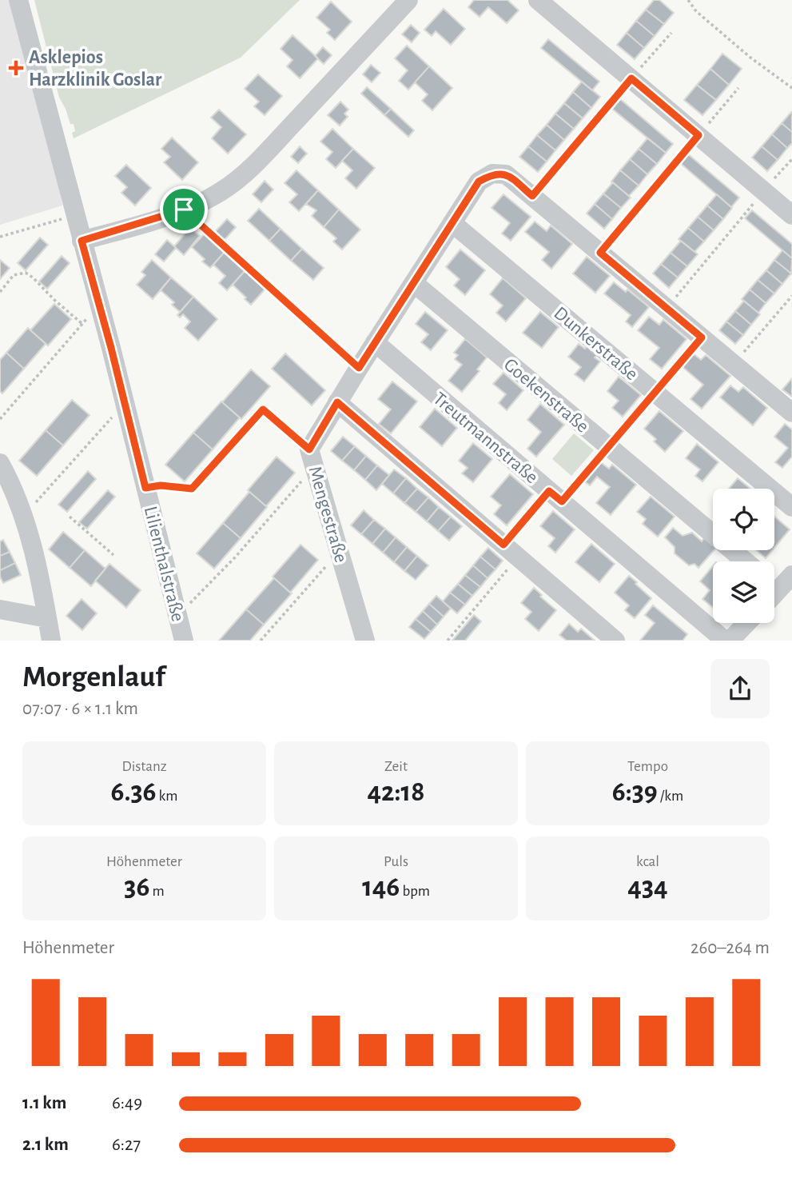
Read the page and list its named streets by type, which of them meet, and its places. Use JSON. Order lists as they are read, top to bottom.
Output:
{
  "streets": {
    "street": [
      "Dunkerstraße",
      "Goekenstraße",
      "Treutmannstraße",
      "Mengestraße",
      "Lilienthalstraße"
    ]
  },
  "crossings": [
    ["Dunkerstraße", "Mengestraße"],
    ["Goekenstraße", "Mengestraße"],
    ["Treutmannstraße", "Mengestraße"]
  ],
  "places": {
    "health": ["Asklepios Harzklinik Goslar"]
  },
  "page": {
    "heading": ["Morgenlauf", "07:07 · 6 × 1.1 km"],
    "stats": [
      ["Distanz", "6.36 km"],
      ["Zeit", "42:18"],
      ["Tempo", "6:39 /km"],
      ["Höhenmeter", "36 m"],
      ["Puls", "146 bpm"],
      ["kcal", "434"]
    ],
    "chart": ["Höhenmeter", "260–264 m"],
    "list": [
      {
        "name": "1.1 km",
        "note": "6:49"
      },
      {
        "name": "2.1 km",
        "note": "6:27"
      }
    ]
  }
}
